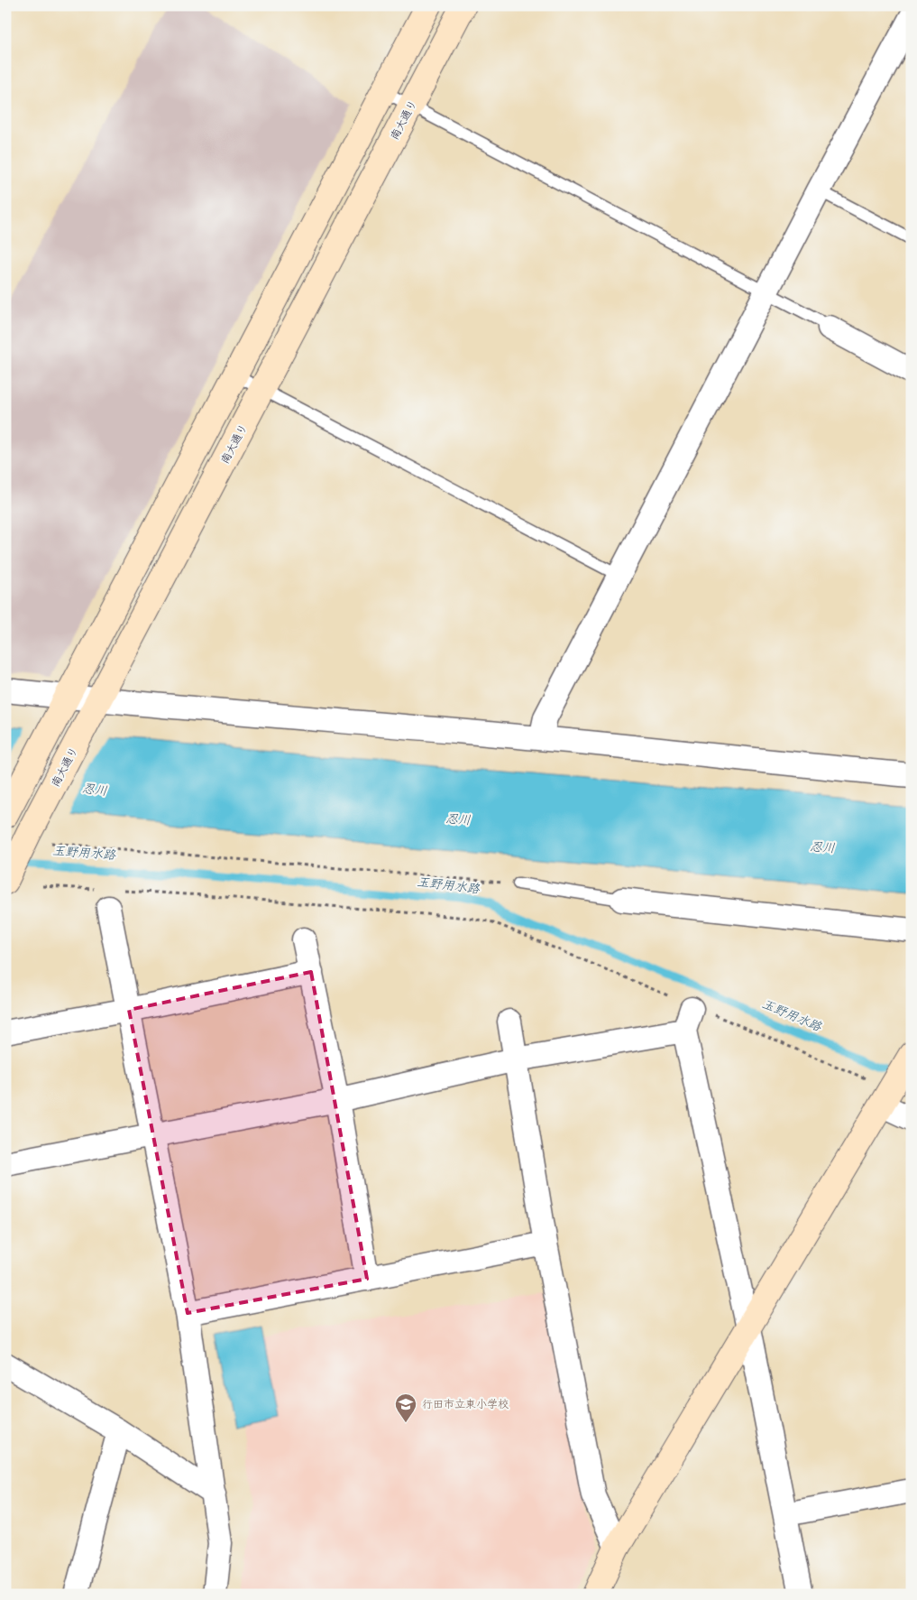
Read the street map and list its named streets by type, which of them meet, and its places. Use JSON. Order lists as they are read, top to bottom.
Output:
{
  "streets": {
    "street": ["南大通り"]
  },
  "water": ["忍川", "玉野用水路"],
  "places": {
    "school or university": ["行田市立東小学校"]
  }
}
